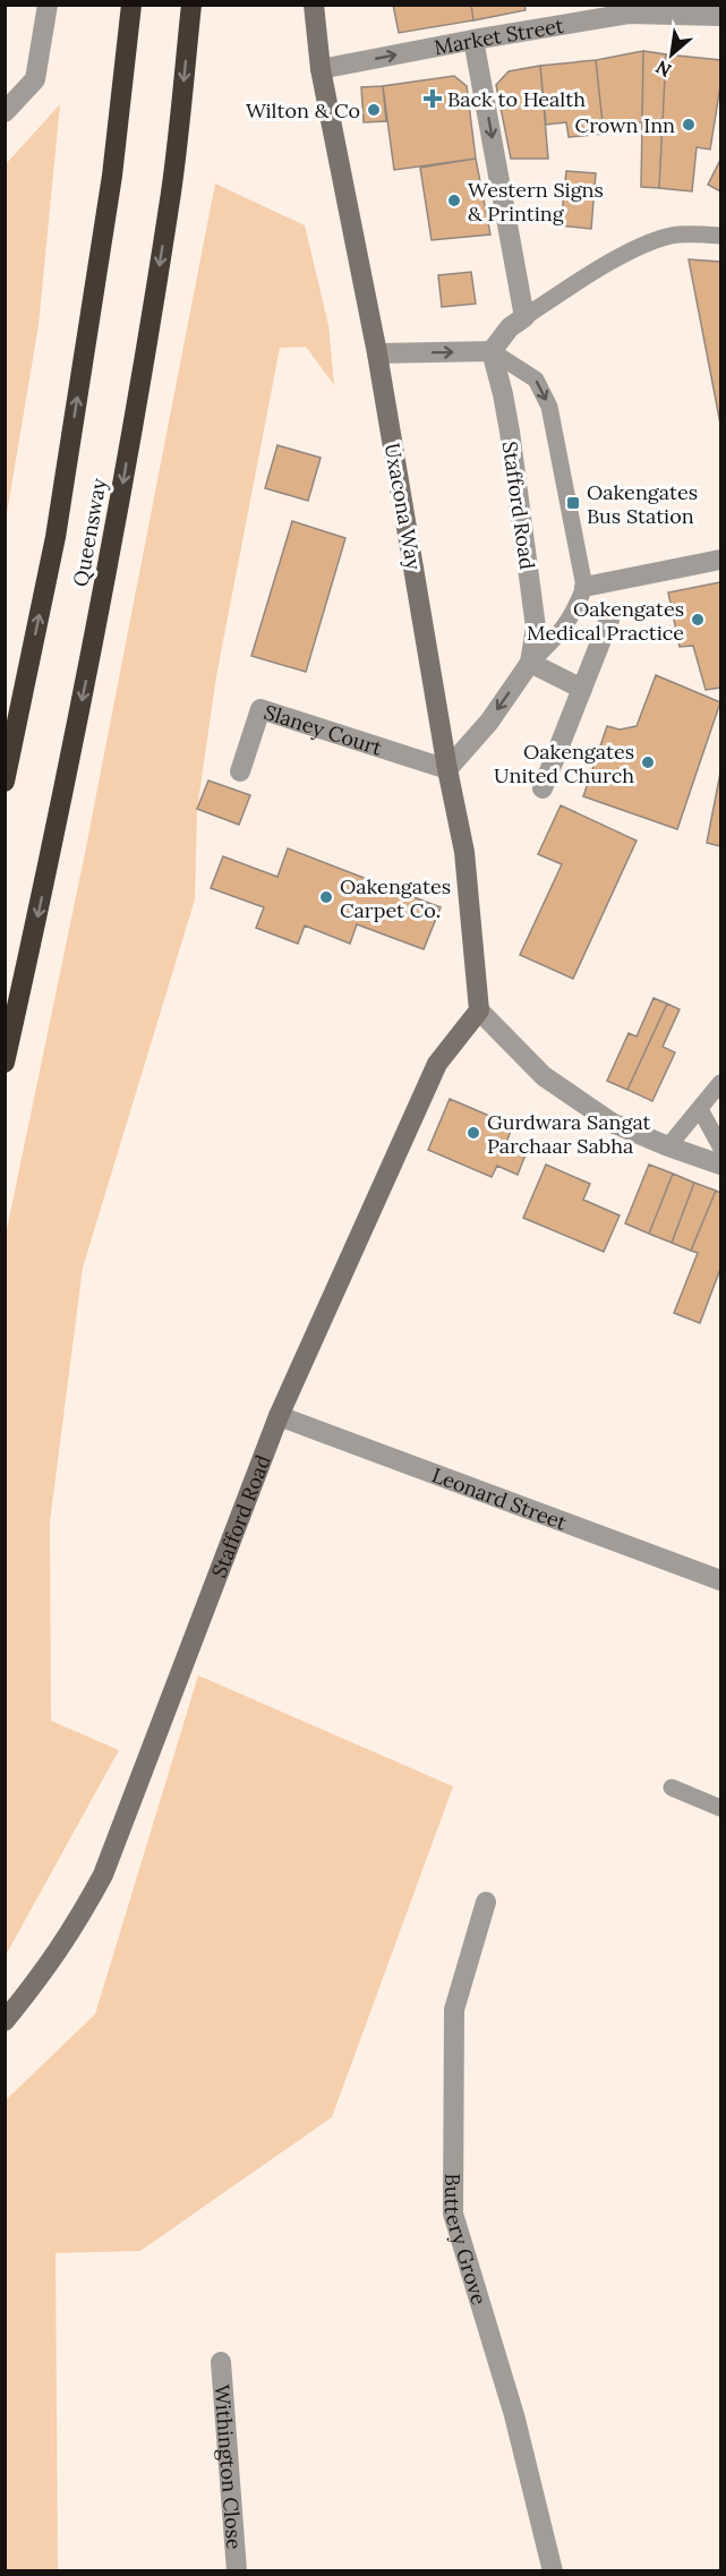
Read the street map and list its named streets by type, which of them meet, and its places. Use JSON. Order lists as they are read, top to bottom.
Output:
{
  "streets": {
    "highway": ["Queensway"],
    "street": [
      "Market Street",
      "Stafford Road",
      "Uxacona Way",
      "Slaney Court",
      "Leonard Street",
      "Buttery Grove",
      "Withington Close"
    ]
  },
  "crossings": [
    ["Market Street", "Uxacona Way"],
    ["Stafford Road", "Uxacona Way"],
    ["Stafford Road", "Slaney Court"],
    ["Stafford Road", "Leonard Street"],
    ["Uxacona Way", "Slaney Court"]
  ],
  "one_way": ["Market Street"],
  "places": {
    "health": ["Back to Health"],
    "other": [
      "Wilton & Co",
      "Crown Inn",
      "Western Signs & Printing",
      "Oakengates Medical Practice",
      "Oakengates United Church",
      "Oakengates Carpet Co.",
      "Gurdwara Sangat Parchaar Sabha"
    ],
    "transit": ["Oakengates Bus Station"]
  },
  "north": "bottom left"
}
